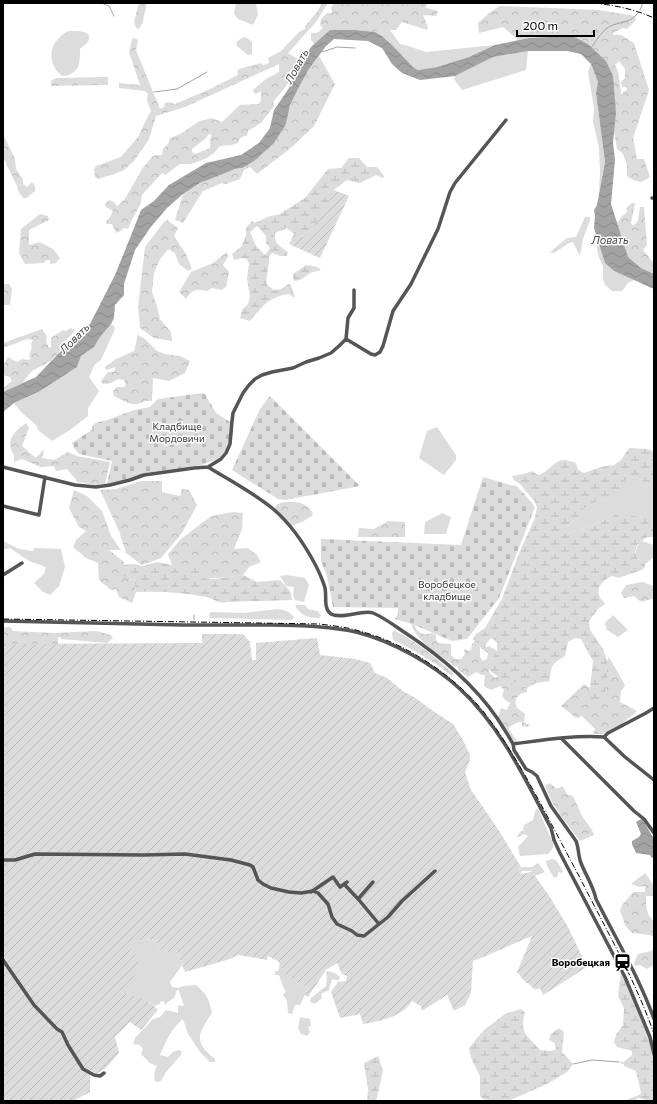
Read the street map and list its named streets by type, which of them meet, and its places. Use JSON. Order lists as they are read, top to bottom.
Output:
{
  "water": ["Ловать"],
  "parks": ["Кладбище Мордовичи", "Воробецкое кладбище"],
  "places": {
    "station": ["Воробецкая"]
  },
  "scale_bar": "200 m"
}
